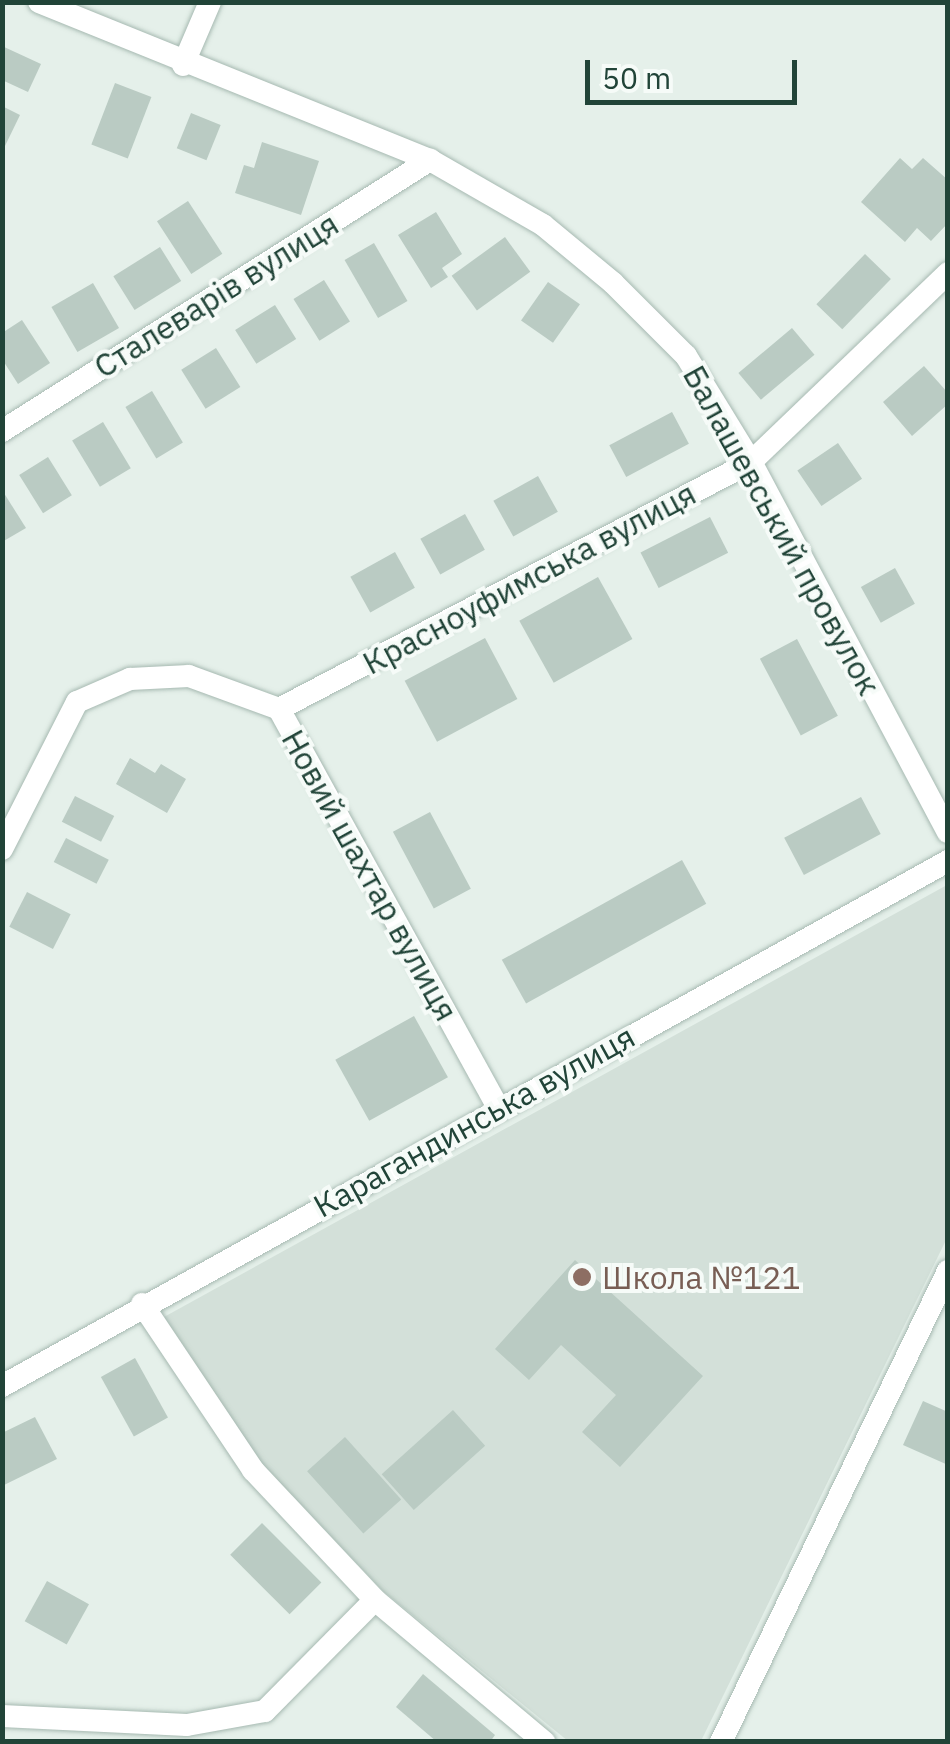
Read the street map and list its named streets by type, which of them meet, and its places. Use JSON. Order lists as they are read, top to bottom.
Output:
{
  "streets": {
    "street": [
      "Сталеварів вулиця",
      "Балашевський провулок",
      "Красноуфимська вулиця",
      "Новий шахтар вулиця",
      "Карагандинська вулиця"
    ]
  },
  "crossings": [
    ["Сталеварів вулиця", "Балашевський провулок"],
    ["Балашевський провулок", "Красноуфимська вулиця"],
    ["Красноуфимська вулиця", "Новий шахтар вулиця"],
    ["Новий шахтар вулиця", "Карагандинська вулиця"]
  ],
  "places": ["Школа №121"],
  "scale_bar": "50 m"
}
